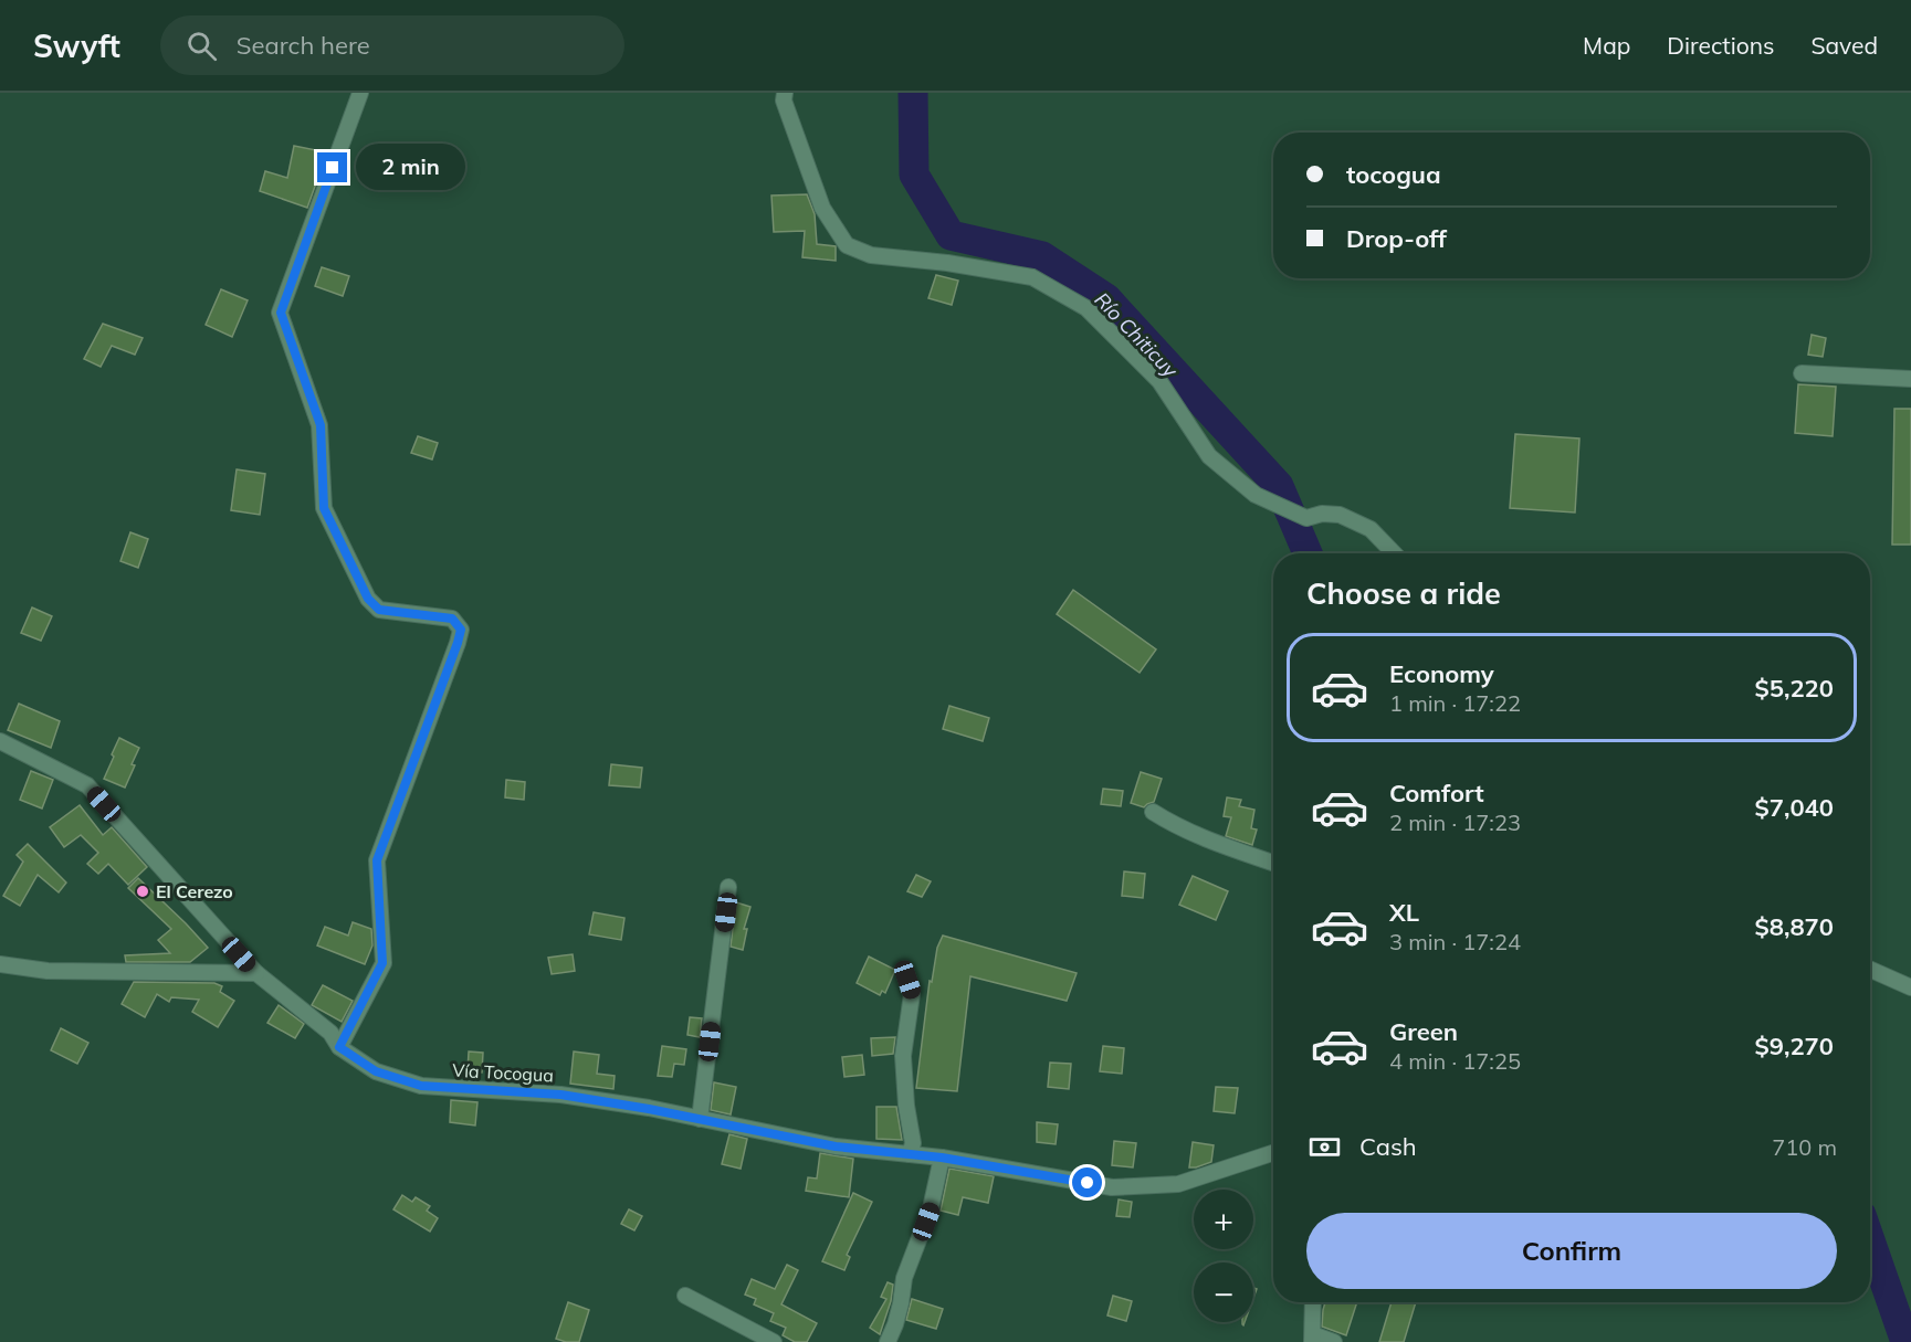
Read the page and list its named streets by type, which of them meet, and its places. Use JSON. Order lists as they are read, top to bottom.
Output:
{
  "streets": {
    "street": ["Vía Tocogua"]
  },
  "water": ["Río Chiticuy"],
  "places": ["El Cerezo"],
  "page": {
    "header": "Swyft",
    "search": "Search here",
    "nav": ["Map", "Directions", "Saved"],
    "banner": ["tocogua", "Drop-off"],
    "bubble": "2 min",
    "heading": "Choose a ride",
    "list": [
      {
        "name": "Economy",
        "note": "1 min · 17:22",
        "value": "$5,220"
      },
      {
        "name": "Comfort",
        "note": "2 min · 17:23",
        "value": "$7,040"
      },
      {
        "name": "XL",
        "note": "3 min · 17:24",
        "value": "$8,870"
      },
      {
        "name": "Green",
        "note": "4 min · 17:25",
        "value": "$9,270"
      }
    ],
    "pay": ["Cash", "710 m"],
    "map_buttons": ["+", "−"],
    "buttons": "Confirm"
  }
}
